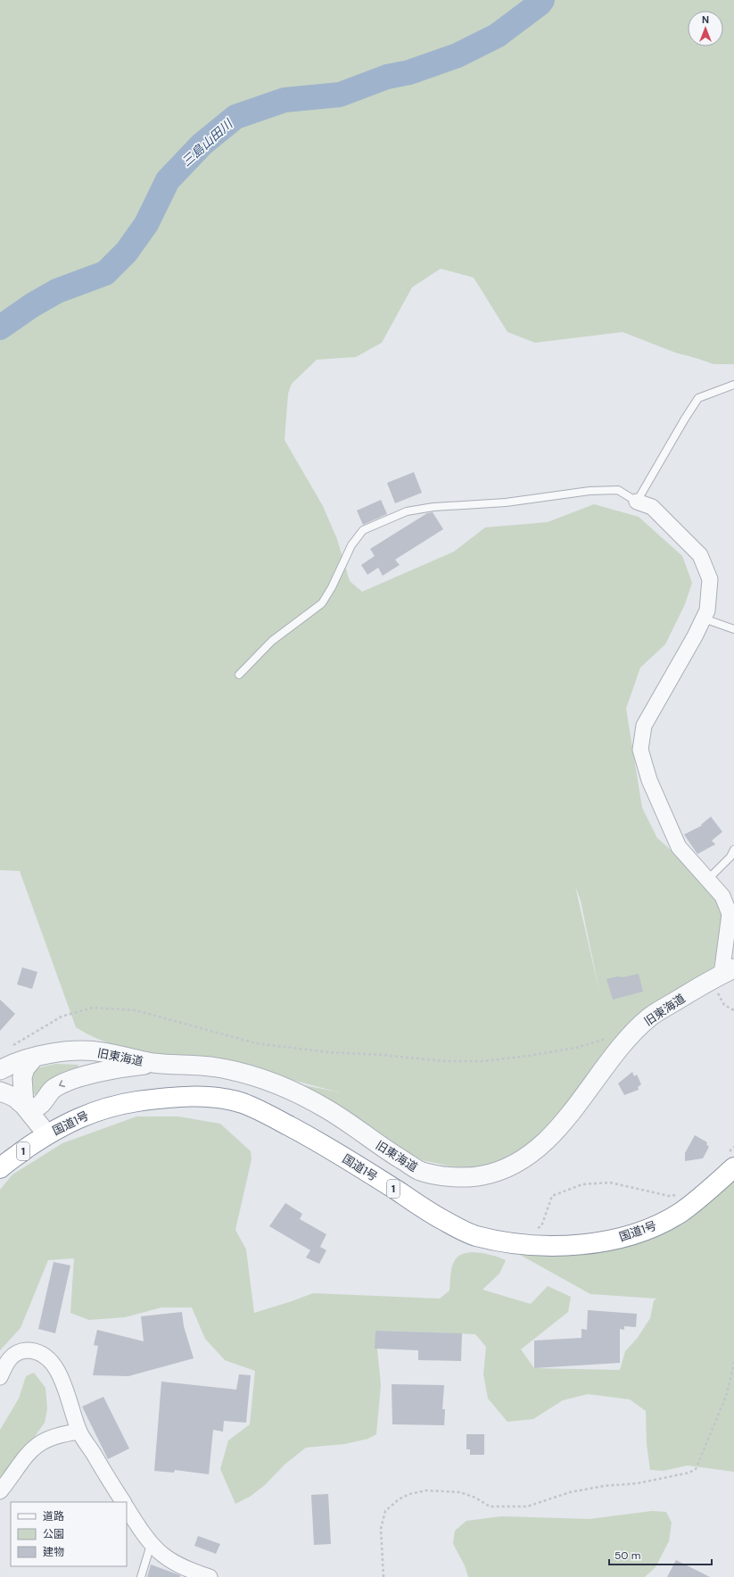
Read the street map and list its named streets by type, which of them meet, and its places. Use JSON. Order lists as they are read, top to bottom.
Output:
{
  "streets": {
    "highway": ["国道1号", "1"],
    "street": ["旧東海道"]
  },
  "water": ["三島山田川"],
  "legend": ["道路", "公園", "建物"],
  "scale_bar": "50 m",
  "north": "top"
}
